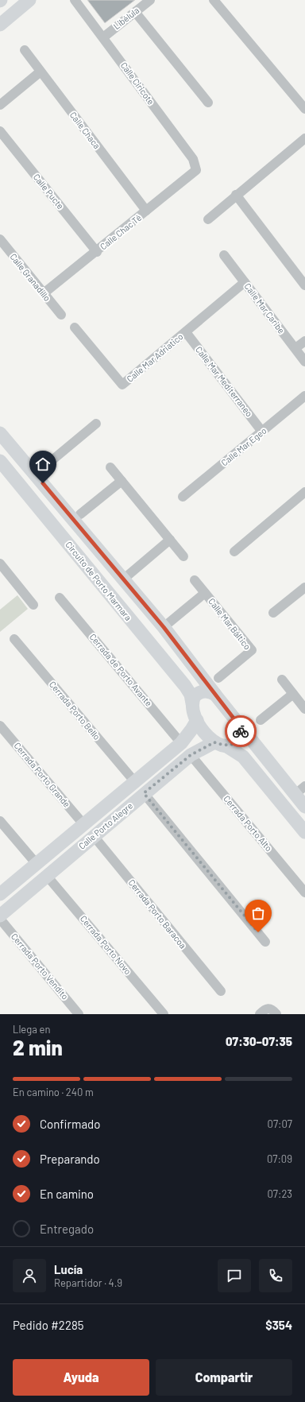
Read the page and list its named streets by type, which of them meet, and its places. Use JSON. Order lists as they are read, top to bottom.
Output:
{
  "streets": {
    "street": [
      "Libélula",
      "Calle Ciricote",
      "Calle Chaca",
      "Calle Pucte",
      "Calle Chac Té",
      "Calle Granadillo",
      "Calle Mar Caribe",
      "Calle Mar Adriatico",
      "Calle Mar Mediterraneo",
      "Calle Mar Egeo",
      "Circuito de Porto Marmara",
      "Calle Mar Báltico",
      "Cerrada de Porto Avante",
      "Cerrada Porto Bello",
      "Cerrada Porto Grande",
      "Cerrada Porto Alto",
      "Calle Porto Alegre",
      "Cerrada Porto Baracoa",
      "Cerrada Porto Novo",
      "Cerrada Porto Vendito"
    ]
  },
  "crossings": [
    ["Libélula", "Calle Ciricote"],
    ["Calle Ciricote", "Calle Chac Té"],
    ["Calle Chaca", "Calle Chac Té"],
    ["Calle Pucte", "Calle Chac Té"],
    ["Calle Chac Té", "Calle Granadillo"],
    ["Calle Mar Caribe", "Calle Mar Adriatico"],
    ["Calle Mar Adriatico", "Calle Mar Mediterraneo"],
    ["Calle Mar Mediterraneo", "Calle Mar Egeo"],
    ["Circuito de Porto Marmara", "Calle Porto Alegre"],
    ["Cerrada de Porto Avante", "Calle Porto Alegre"],
    ["Cerrada Porto Bello", "Calle Porto Alegre"],
    ["Cerrada Porto Grande", "Calle Porto Alegre"],
    ["Cerrada Porto Alto", "Calle Porto Alegre"],
    ["Calle Porto Alegre", "Cerrada Porto Baracoa"],
    ["Calle Porto Alegre", "Cerrada Porto Novo"]
  ],
  "page": {
    "heading": ["2 min", "Llega en", "07:30–07:35"],
    "panel": [
      "Lucía",
      "Repartidor · 4.9",
      "Pedido #2285",
      "$354"
    ],
    "bar": "En camino · 240 m",
    "list": [
      ["Confirmado", "07:07"],
      ["Preparando", "07:09"],
      ["En camino", "07:23"],
      "Entregado"
    ],
    "buttons": ["Ayuda", "Compartir"]
  }
}
